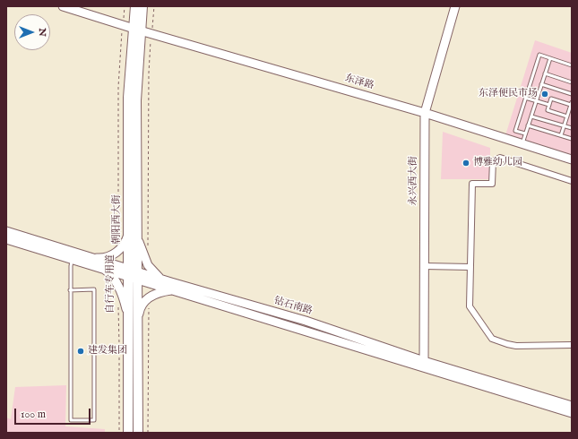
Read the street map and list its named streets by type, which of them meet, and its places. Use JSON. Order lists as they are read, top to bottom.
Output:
{
  "streets": {
    "main road": [
      "东泽路",
      "永兴西大街",
      "朝阳西大街",
      "钻石南路"
    ],
    "path": ["自行车专用道"]
  },
  "crossings": [
    ["东泽路", "永兴西大街"],
    ["东泽路", "朝阳西大街"],
    ["东泽路", "自行车专用道"],
    ["永兴西大街", "钻石南路"],
    ["朝阳西大街", "钻石南路"]
  ],
  "places": ["东泽便民市场", "博雅幼儿园", "建发集团"],
  "scale_bar": "100 m",
  "north": "right"
}
